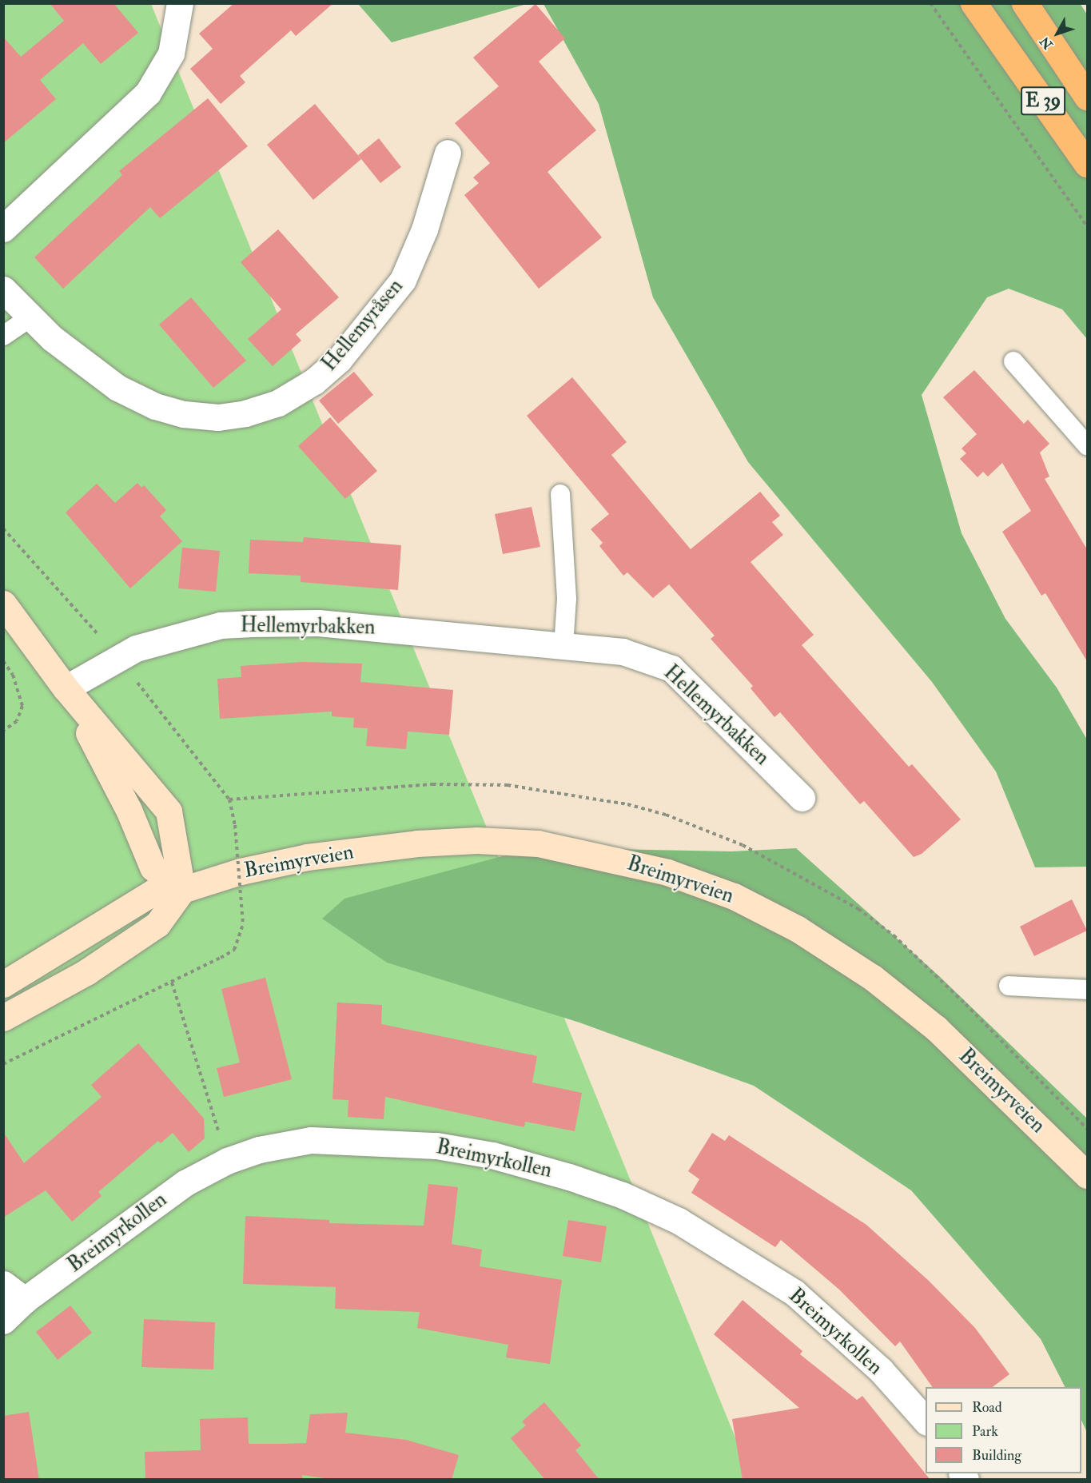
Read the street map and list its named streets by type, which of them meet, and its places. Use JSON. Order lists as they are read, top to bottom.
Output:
{
  "streets": {
    "highway": ["E 39"],
    "street": [
      "Hellemyråsen",
      "Hellemyrbakken",
      "Breimyrveien",
      "Breimyrkollen"
    ]
  },
  "legend": ["Road", "Park", "Building"],
  "north": "bottom left"
}
